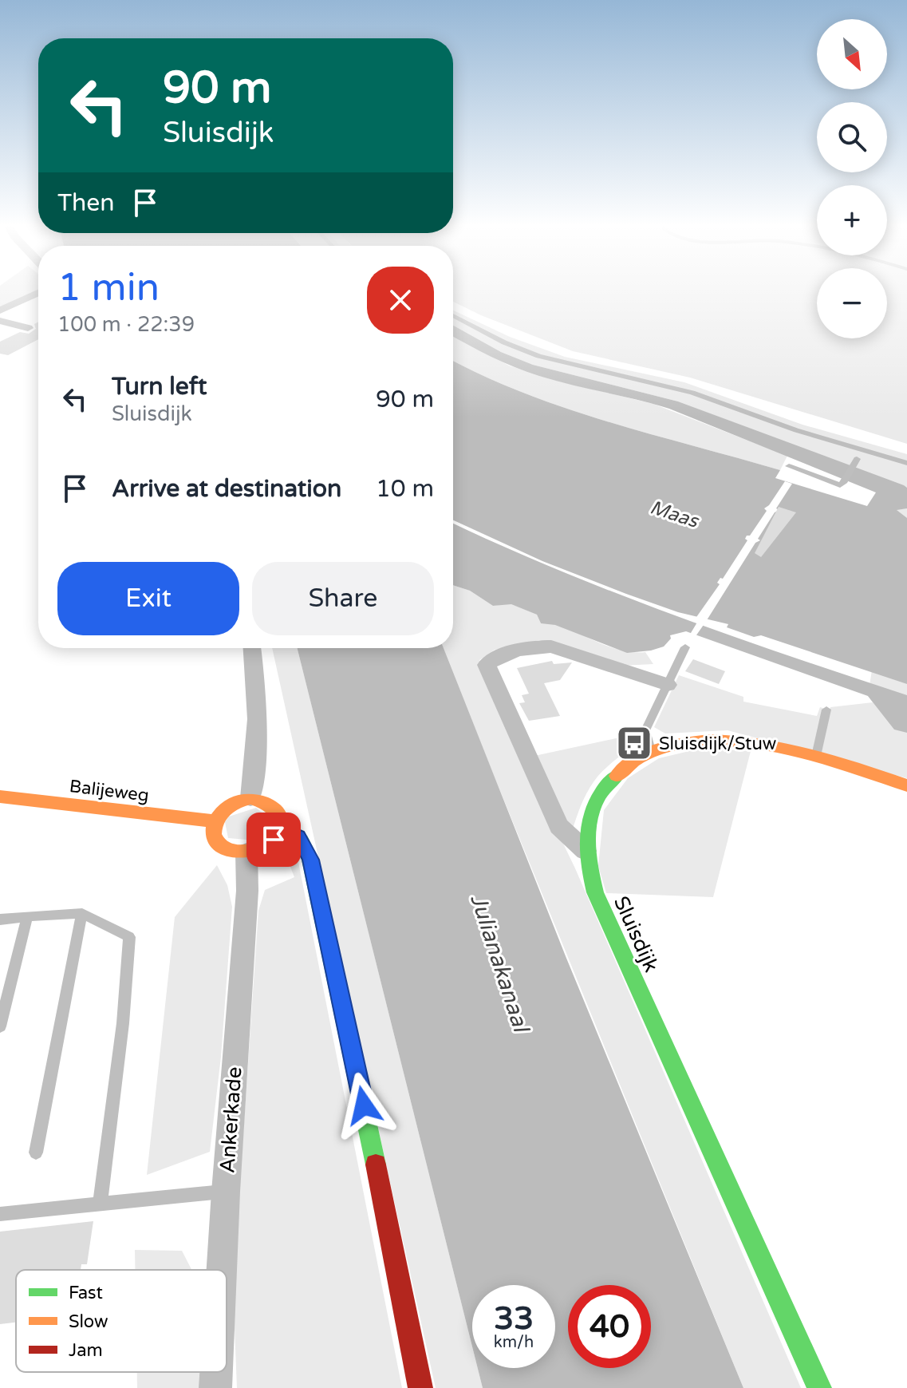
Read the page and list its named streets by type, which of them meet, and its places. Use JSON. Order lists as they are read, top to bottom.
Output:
{
  "streets": {
    "street": ["Balijeweg", "Sluisdijk", "Ankerkade"]
  },
  "crossings": [
    ["Balijeweg", "Ankerkade"]
  ],
  "water": ["Maas", "Julianakanaal"],
  "places": {
    "bus stop": ["Sluisdijk/Stuw"]
  },
  "legend": ["Fast", "Slow", "Jam"],
  "north": "bottom right",
  "page": {
    "map_buttons": ["+", "−"],
    "turn": ["90 m", "Sluisdijk"],
    "then": "Then",
    "heading": ["1 min", "100 m · 22:39"],
    "list": [
      {
        "name": "Turn left",
        "note": "Sluisdijk",
        "value": "90 m"
      },
      {
        "name": "Arrive at destination",
        "value": "10 m"
      }
    ],
    "buttons": ["Exit", "Share"],
    "speed": "33 km/h",
    "limit": "40"
  }
}
